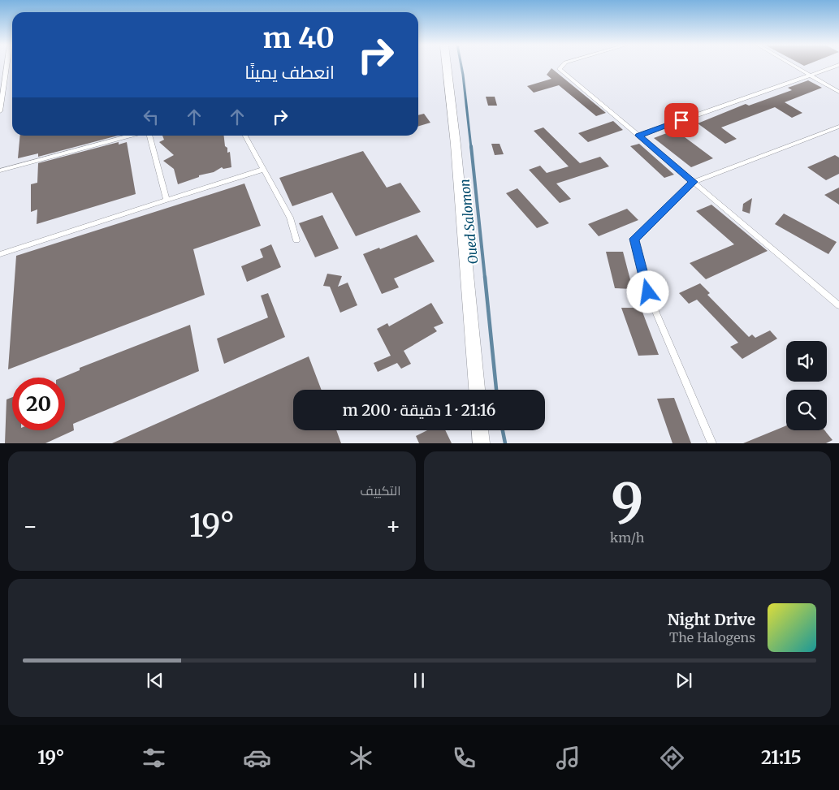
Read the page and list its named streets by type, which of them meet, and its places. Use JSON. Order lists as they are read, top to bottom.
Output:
{
  "water": ["Oued Salomon"],
  "page": {
    "turn": ["40 m", "انعطف يمينًا"],
    "limit": "20",
    "trip": "21:16 · 1 دقيقة · 200 m",
    "tile": [
      ["9", "km/h"],
      "التكييف"
    ],
    "heat": ["−", "19°", "+"],
    "song": ["Night Drive", "The Halogens"],
    "tabs": ["21:15", "19°"]
  }
}
